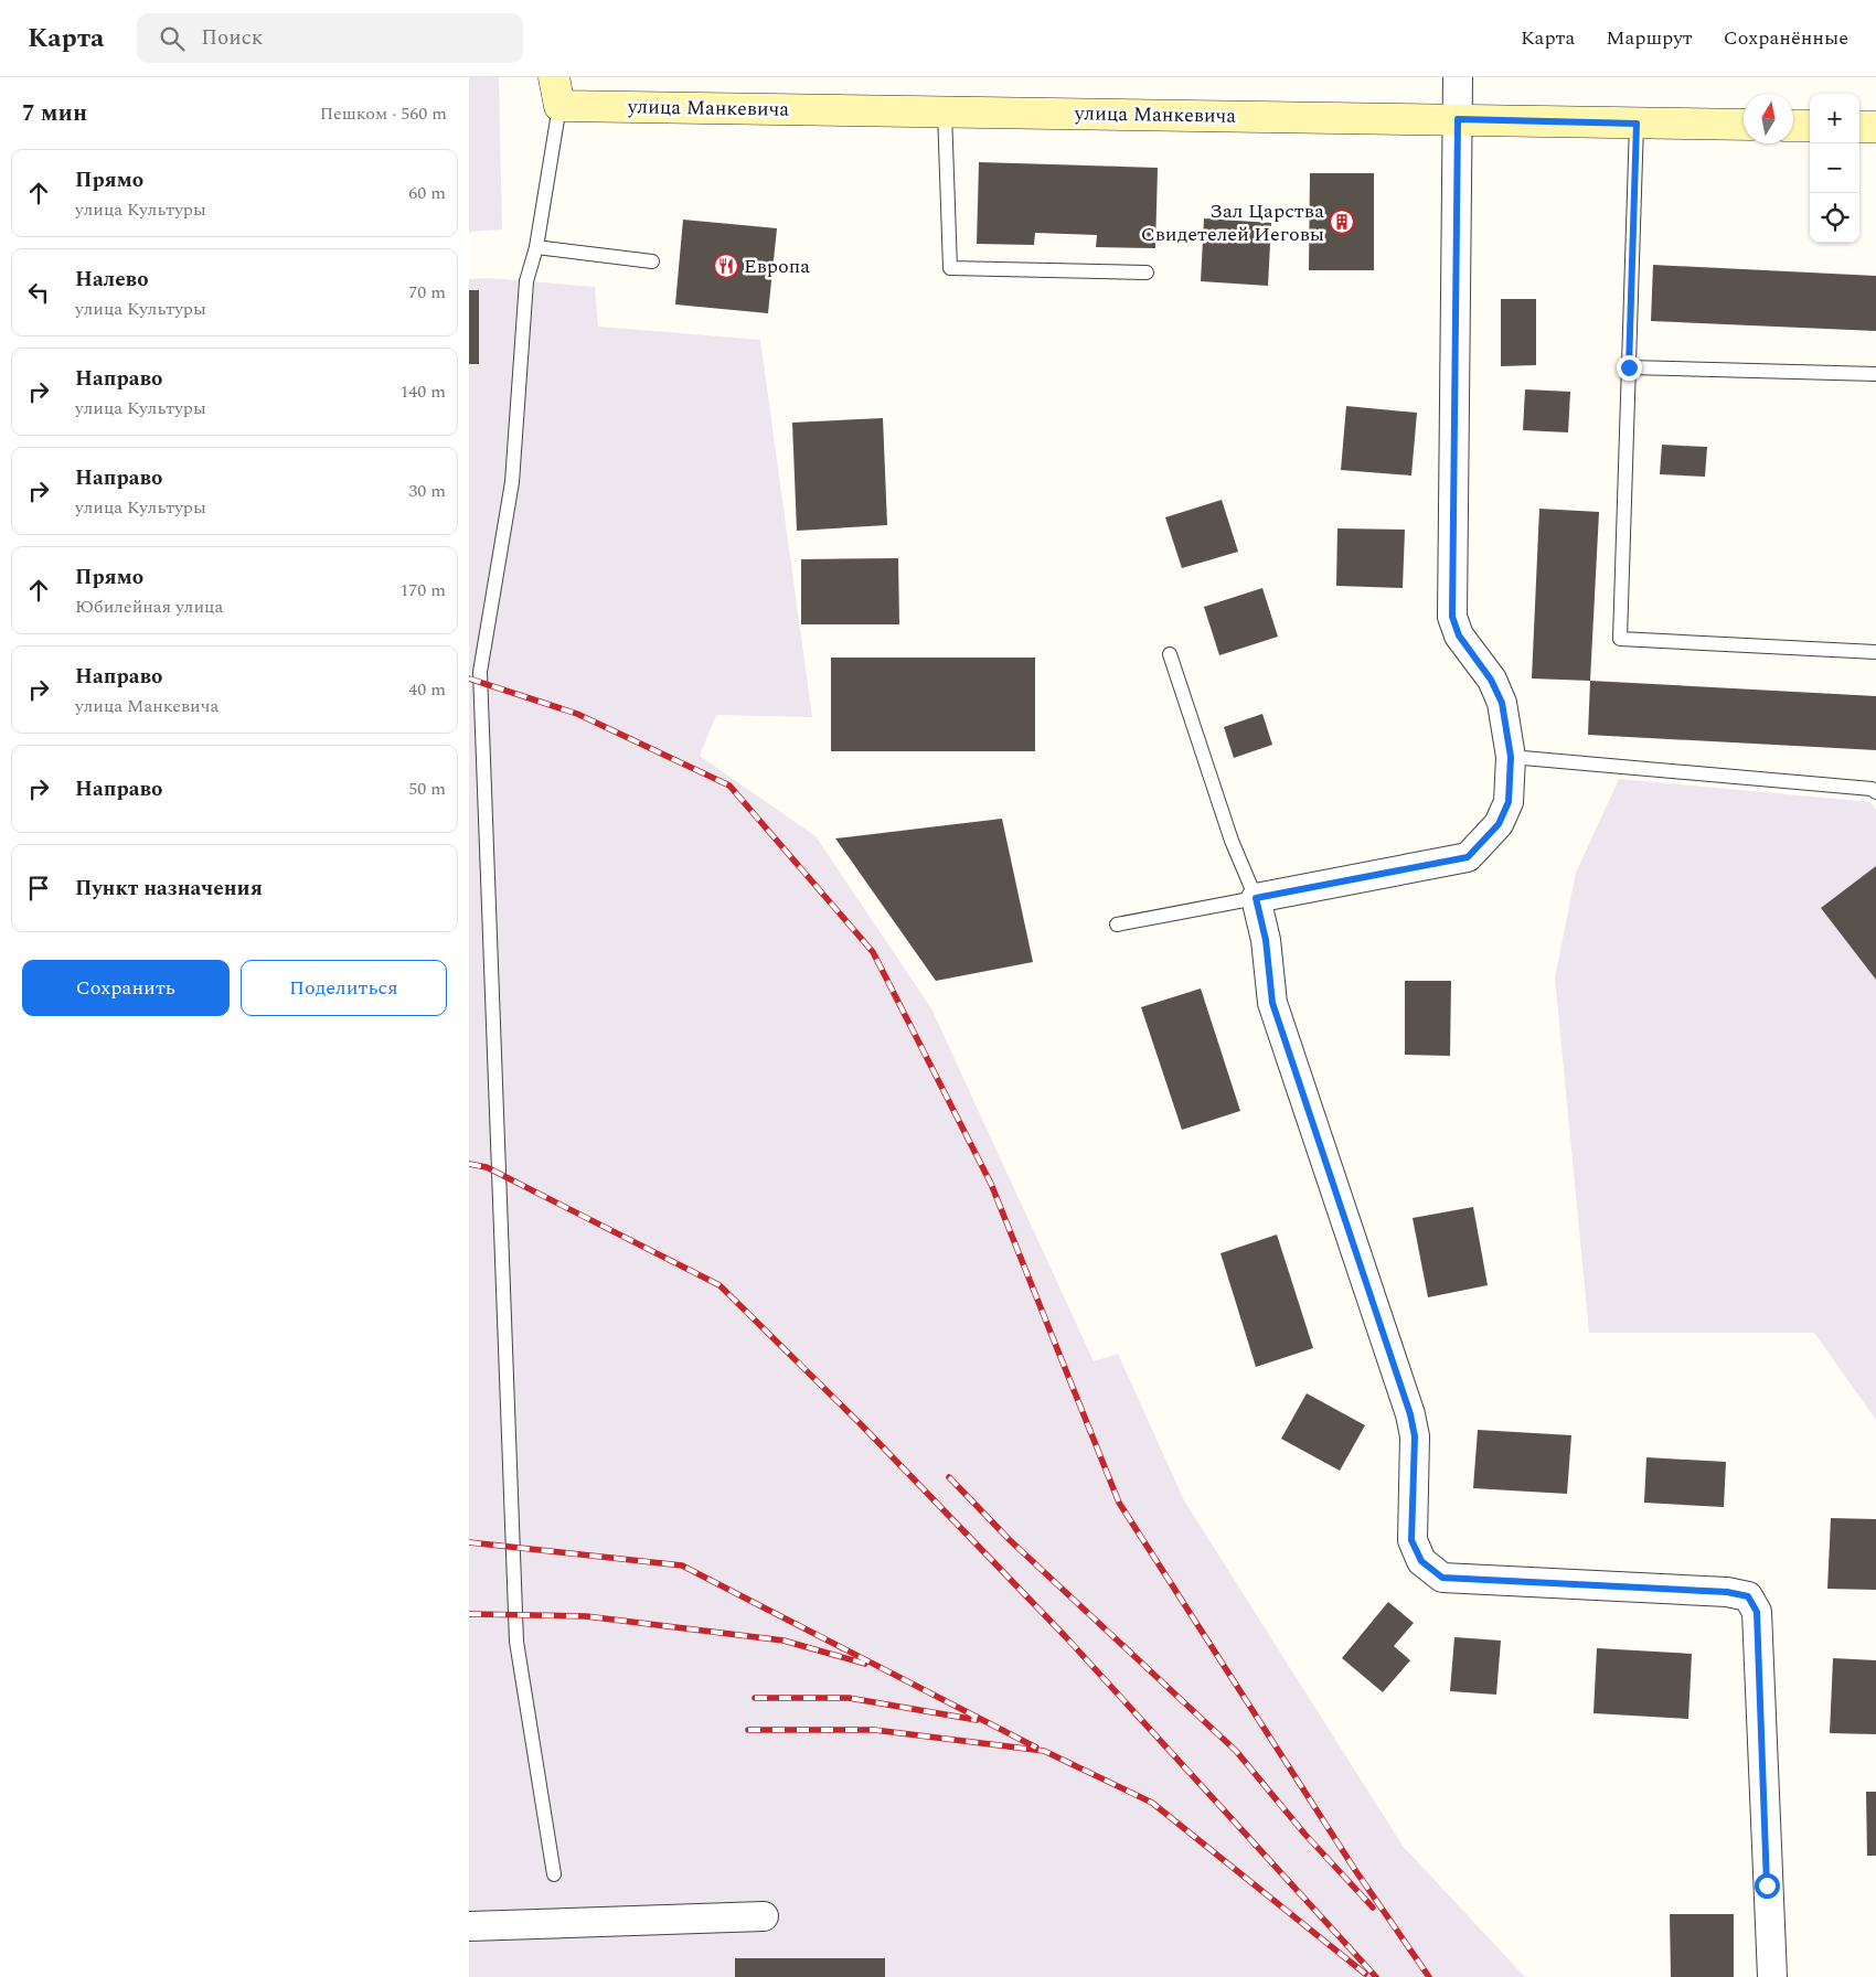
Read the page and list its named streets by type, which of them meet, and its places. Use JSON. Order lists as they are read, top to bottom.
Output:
{
  "streets": {
    "street": ["улица Манкевича"]
  },
  "places": {
    "building": ["Зал Царства Свидетелей Иеговы"],
    "restaurant": ["Европа"]
  },
  "north": "top",
  "page": {
    "header": "Карта",
    "search": "Поиск",
    "nav": ["Карта", "Маршрут", "Сохранённые"],
    "heading": ["7 мин", "Пешком · 560 m"],
    "map_buttons": ["+", "−"],
    "list": [
      ["Прямо", "улица Культуры", "60 m"],
      ["Налево", "улица Культуры", "70 m"],
      ["Направо", "улица Культуры", "140 m"],
      ["Направо", "улица Культуры", "30 m"],
      ["Прямо", "Юбилейная улица", "170 m"],
      ["Направо", "улица Манкевича", "40 m"],
      ["Направо", "50 m"],
      "Пункт назначения"
    ],
    "buttons": ["Сохранить", "Поделиться"]
  }
}
